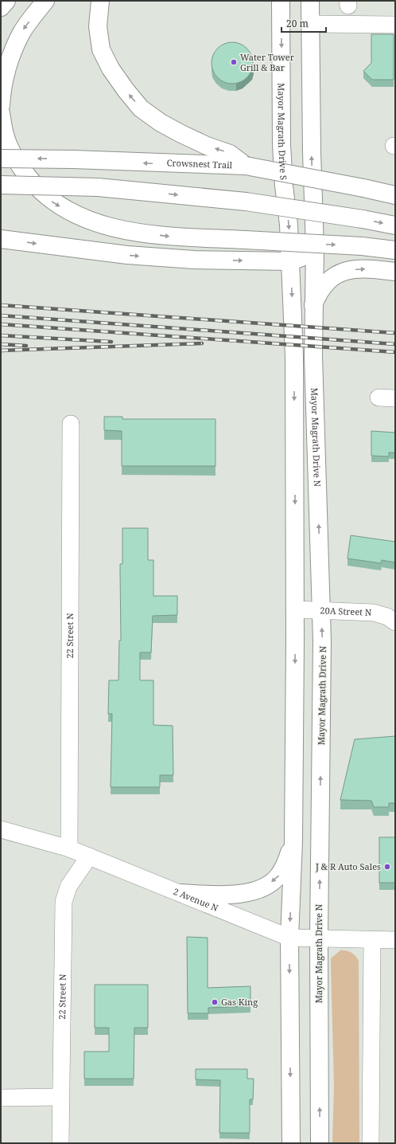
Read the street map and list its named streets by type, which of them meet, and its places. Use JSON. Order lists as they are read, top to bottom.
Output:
{
  "streets": {
    "main road": ["Mayor Magrath Drive S", "Crowsnest Trail", "Mayor Magrath Drive N"],
    "street": ["20A Street N", "22 Street N", "2 Avenue N"]
  },
  "crossings": [
    ["Mayor Magrath Drive N", "20A Street N"],
    ["Mayor Magrath Drive N", "2 Avenue N"],
    ["22 Street N", "2 Avenue N"]
  ],
  "places": ["Water Tower Grill & Bar", "J & R Auto Sales", "Gas King"],
  "scale_bar": "20 m"
}
